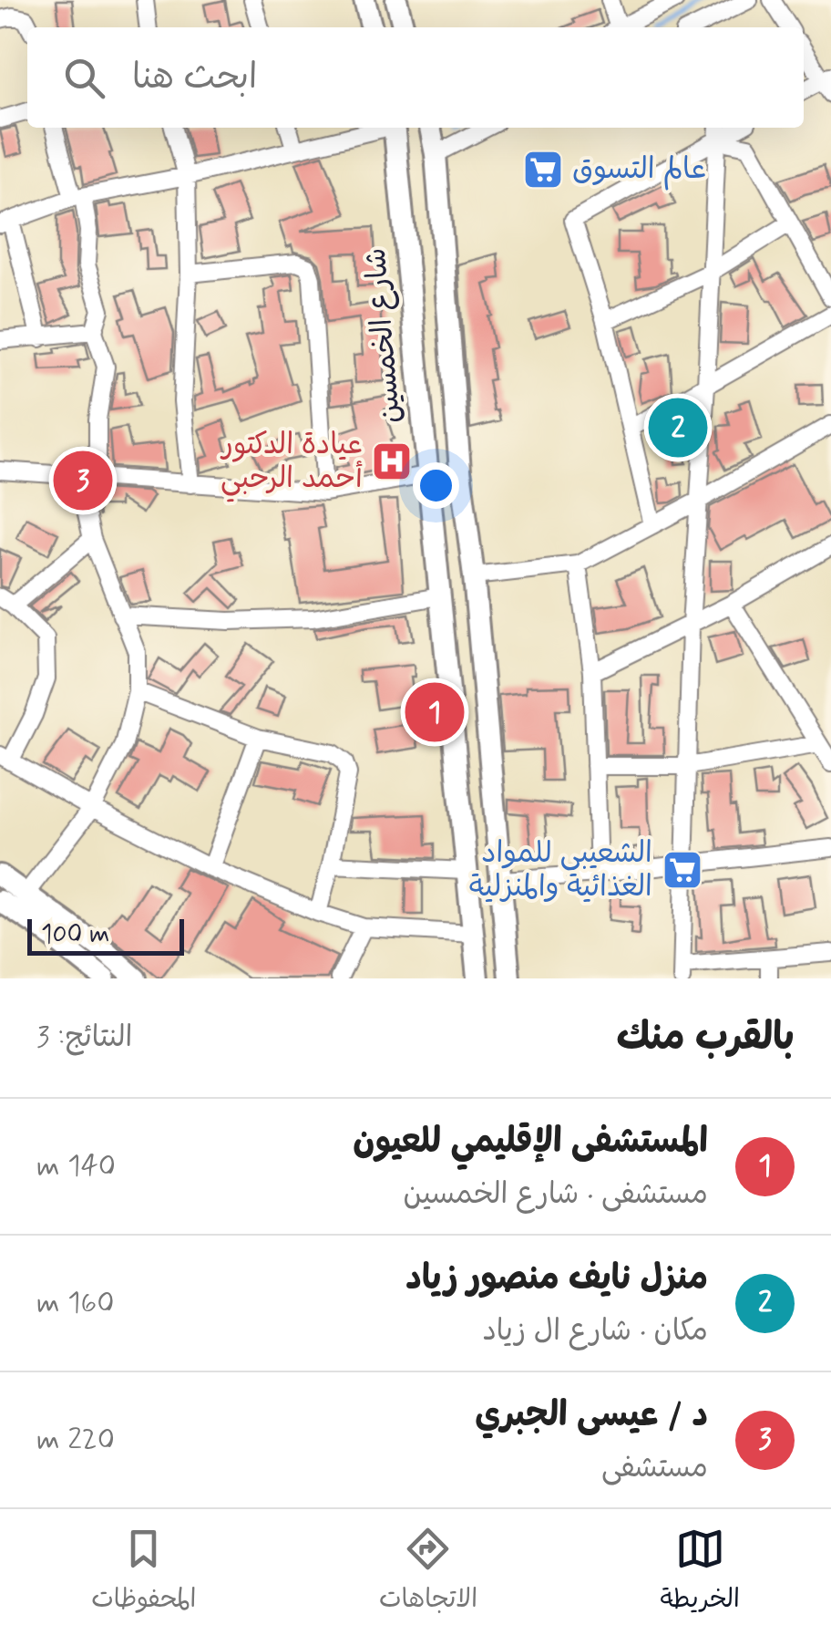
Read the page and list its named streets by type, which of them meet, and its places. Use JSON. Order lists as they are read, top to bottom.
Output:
{
  "streets": {
    "main road": ["شارع الخمسين"]
  },
  "places": {
    "supermarket": ["عالم التسوق", "الشعيبي للمواد الغذائية والمنزلية"],
    "hospital": ["عيادة الدكتور أحمد الرحبي"]
  },
  "scale_bar": "100 m",
  "page": {
    "search": "ابحث هنا",
    "pins": ["2", "3", "1"],
    "scale": "100 m",
    "heading": ["بالقرب منك", "النتائج: 3"],
    "list": [
      {
        "mark": "1",
        "name": "المستشفى الإقليمي للعيون",
        "note": "مستشفى · شارع الخمسين",
        "value": "140 m"
      },
      {
        "mark": "2",
        "name": "منزل نايف منصور زياد",
        "note": "مكان · شارع ال زياد",
        "value": "160 m"
      },
      {
        "mark": "3",
        "name": "د / عيسى الجبري",
        "note": "مستشفى",
        "value": "220 m"
      }
    ],
    "nav": ["الخريطة", "الاتجاهات", "المحفوظات"]
  }
}
